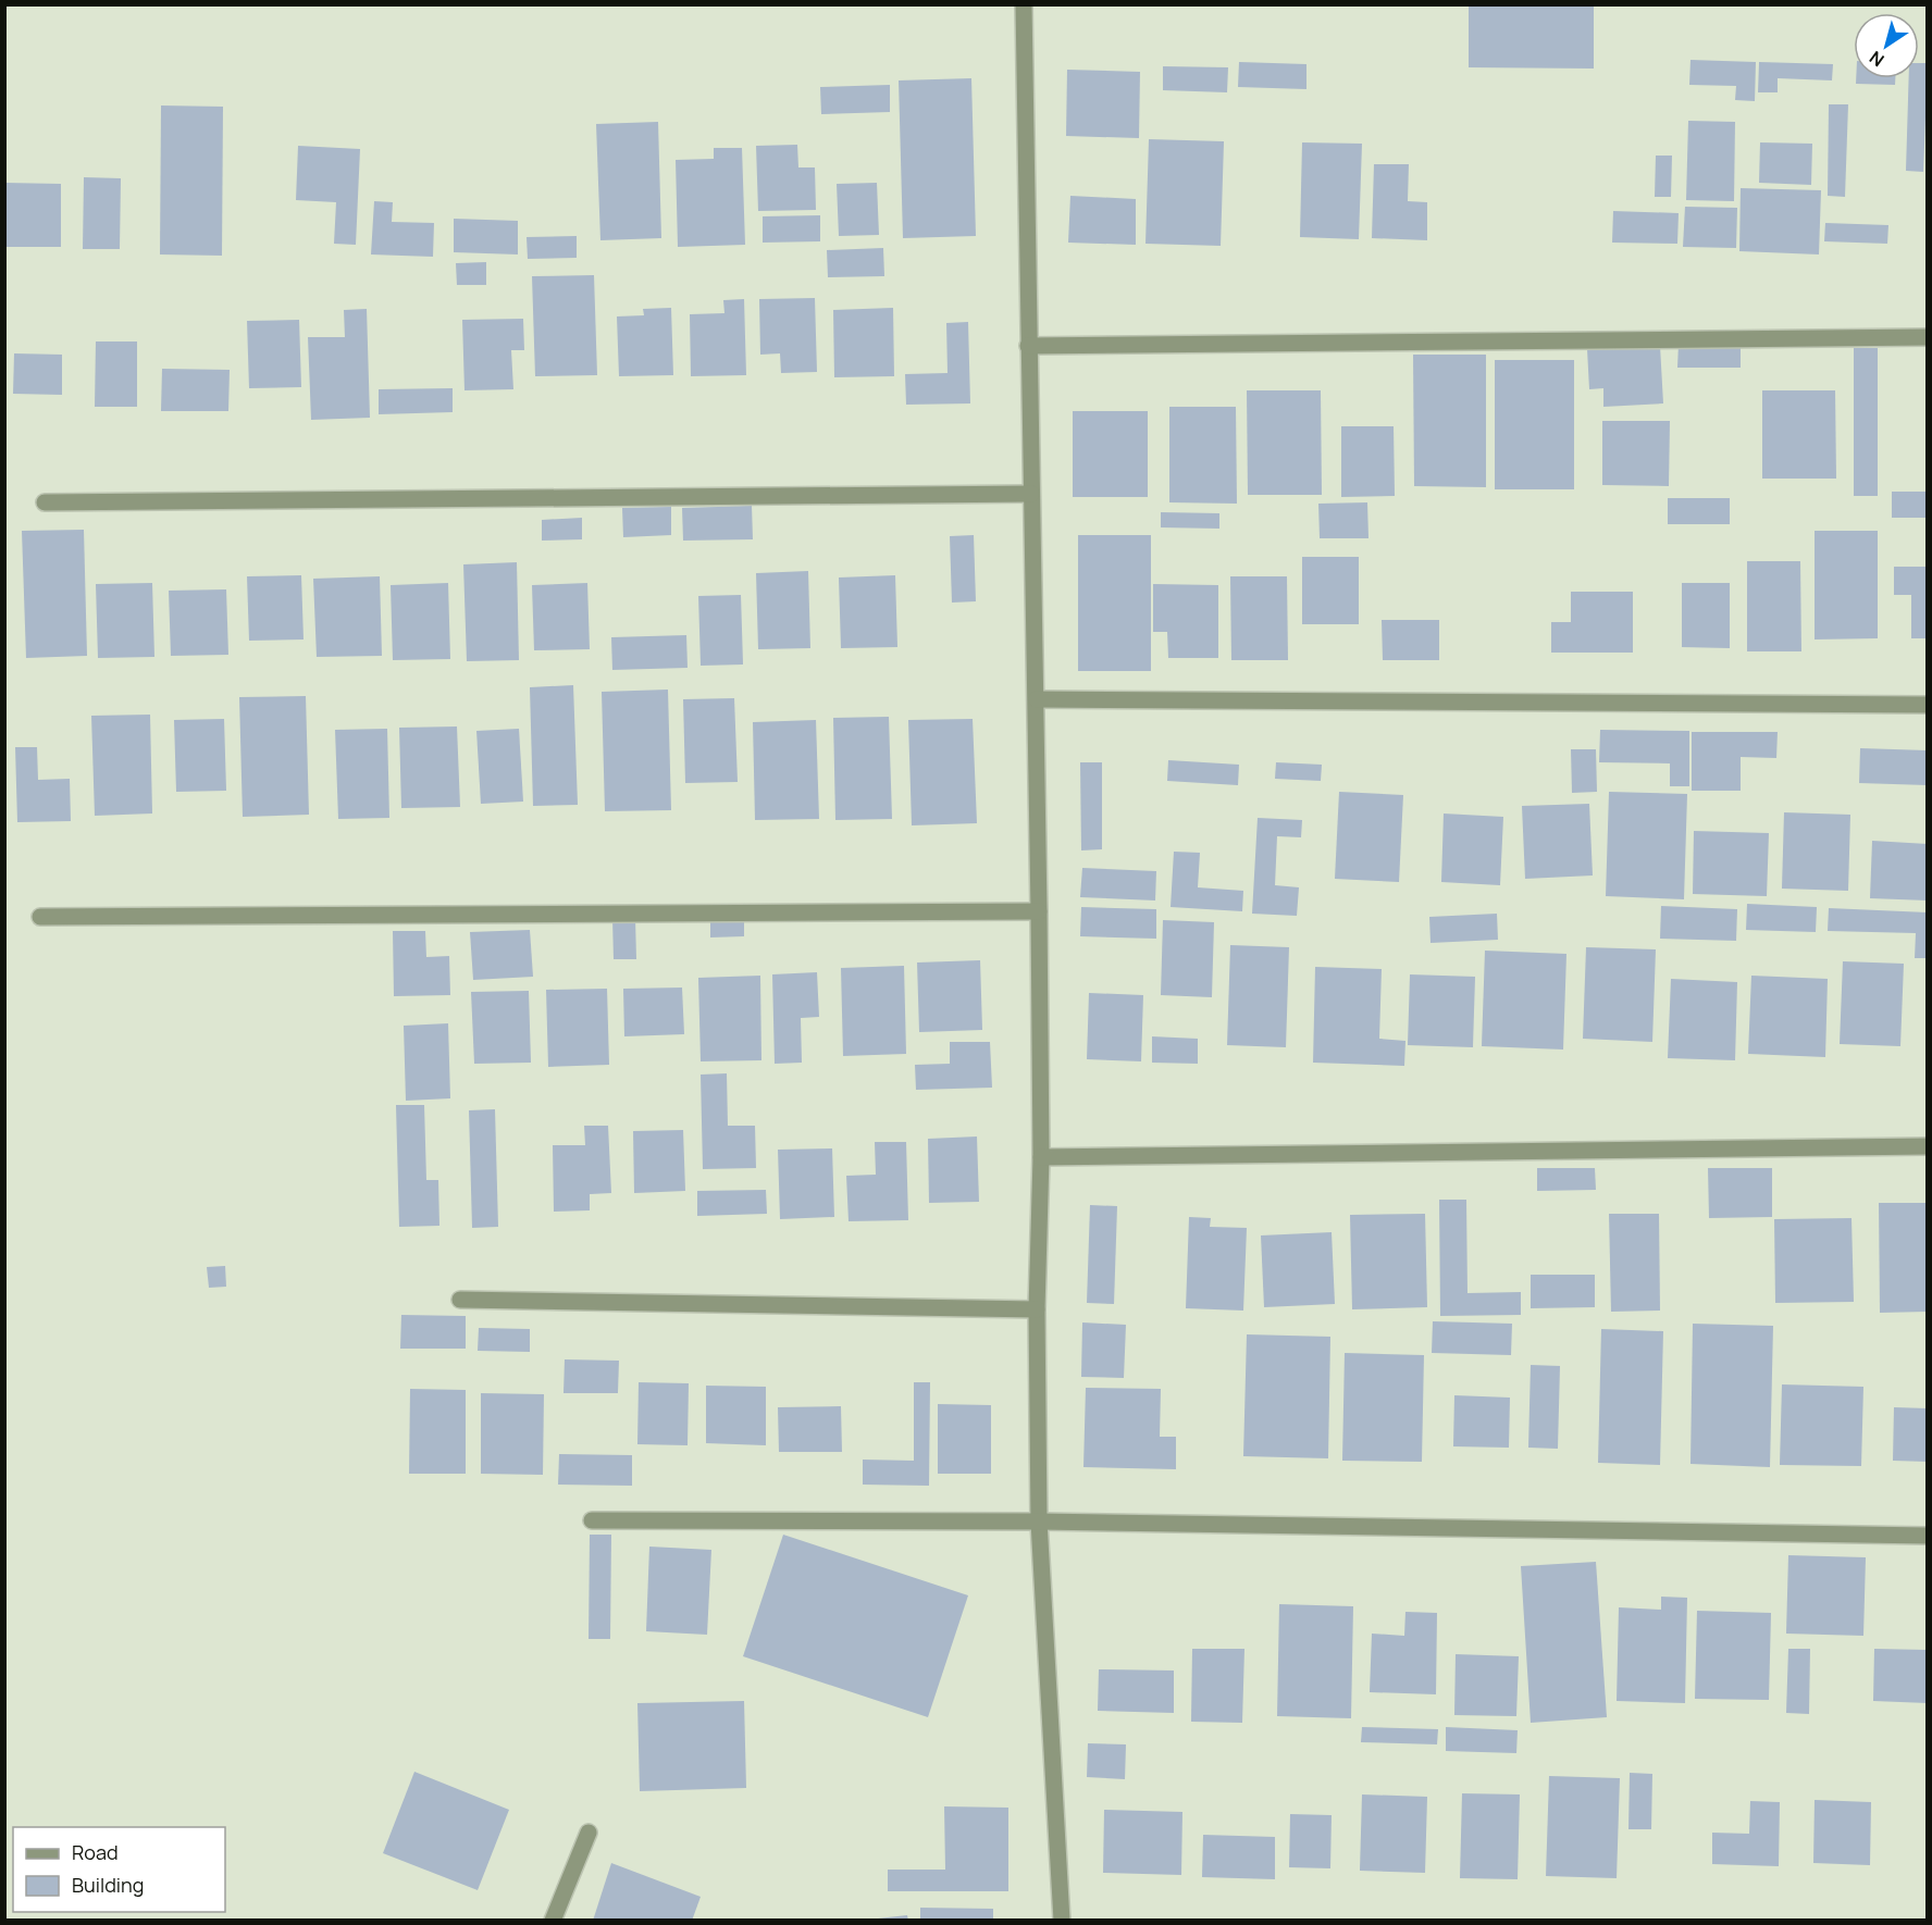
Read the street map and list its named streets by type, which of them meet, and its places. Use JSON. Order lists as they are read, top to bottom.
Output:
{
  "legend": ["Road", "Building"],
  "north": "bottom left"
}
